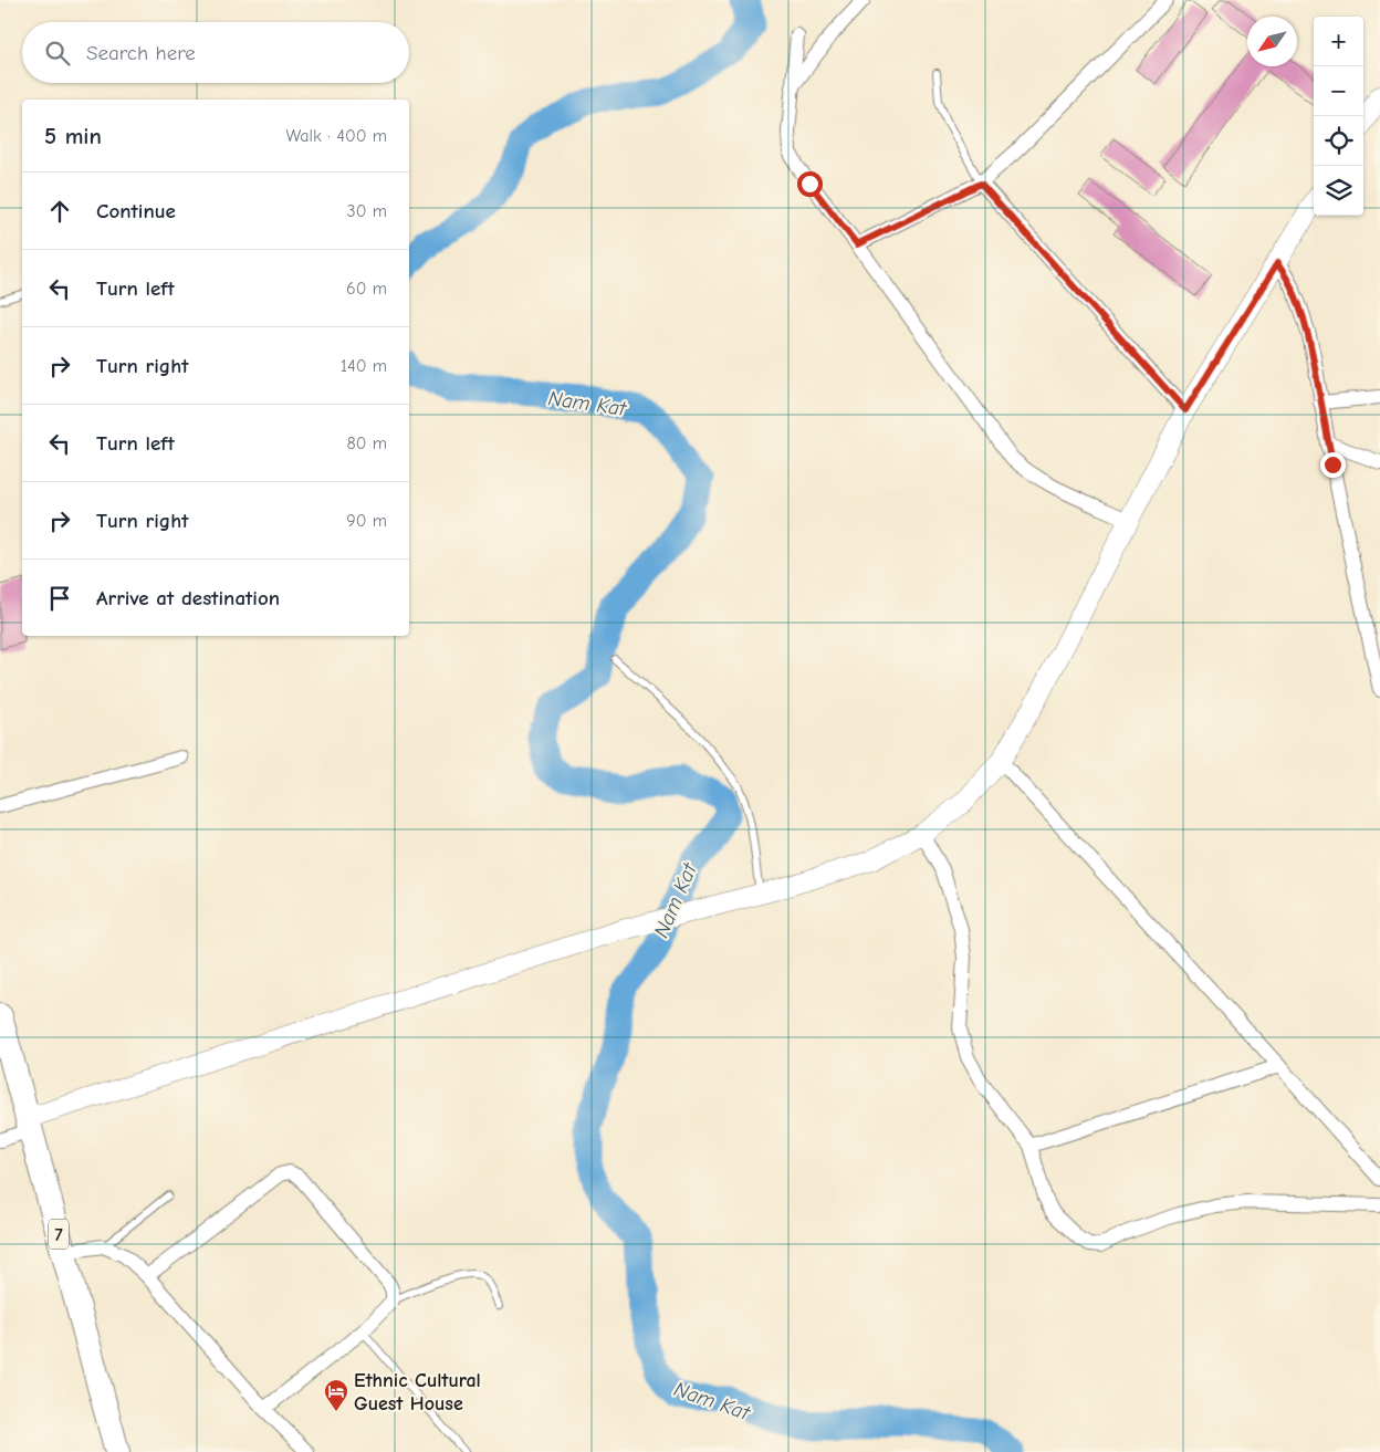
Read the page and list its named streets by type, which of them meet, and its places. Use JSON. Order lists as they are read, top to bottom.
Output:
{
  "streets": {
    "highway": ["7"]
  },
  "water": ["Nam Kat"],
  "places": {
    "hotel": ["Ethnic Cultural Guest House"]
  },
  "north": "bottom left",
  "page": {
    "map_buttons": ["+", "−"],
    "search": "Search here",
    "heading": ["5 min", "Walk · 400 m"],
    "list": [
      ["Continue", "30 m"],
      ["Turn left", "60 m"],
      ["Turn right", "140 m"],
      ["Turn left", "80 m"],
      ["Turn right", "90 m"],
      "Arrive at destination"
    ]
  }
}
